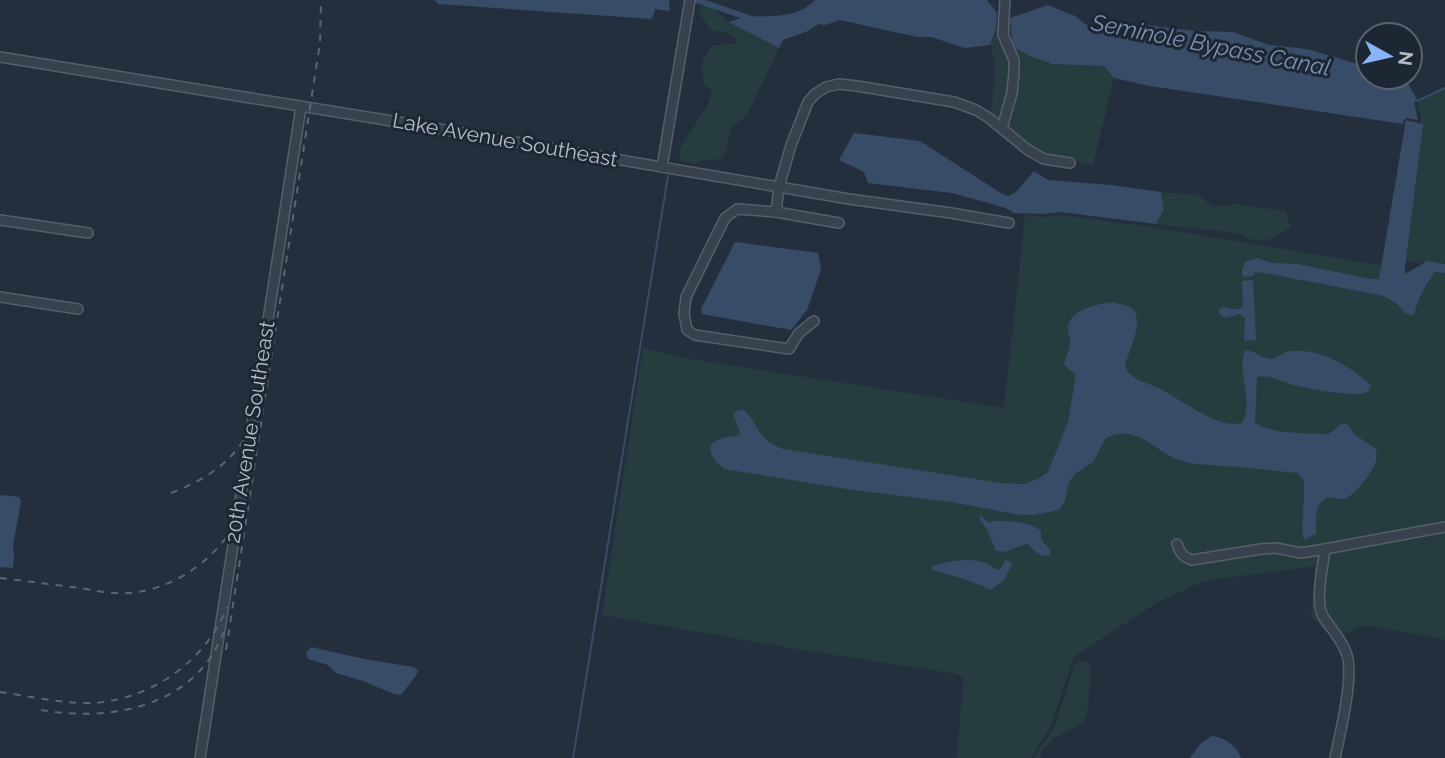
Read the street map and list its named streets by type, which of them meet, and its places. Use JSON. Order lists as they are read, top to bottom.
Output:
{
  "streets": {
    "street": ["Lake Avenue Southeast", "20th Avenue Southeast"]
  },
  "crossings": [
    ["Lake Avenue Southeast", "20th Avenue Southeast"]
  ],
  "water": ["Seminole Bypass Canal"],
  "north": "right"
}
